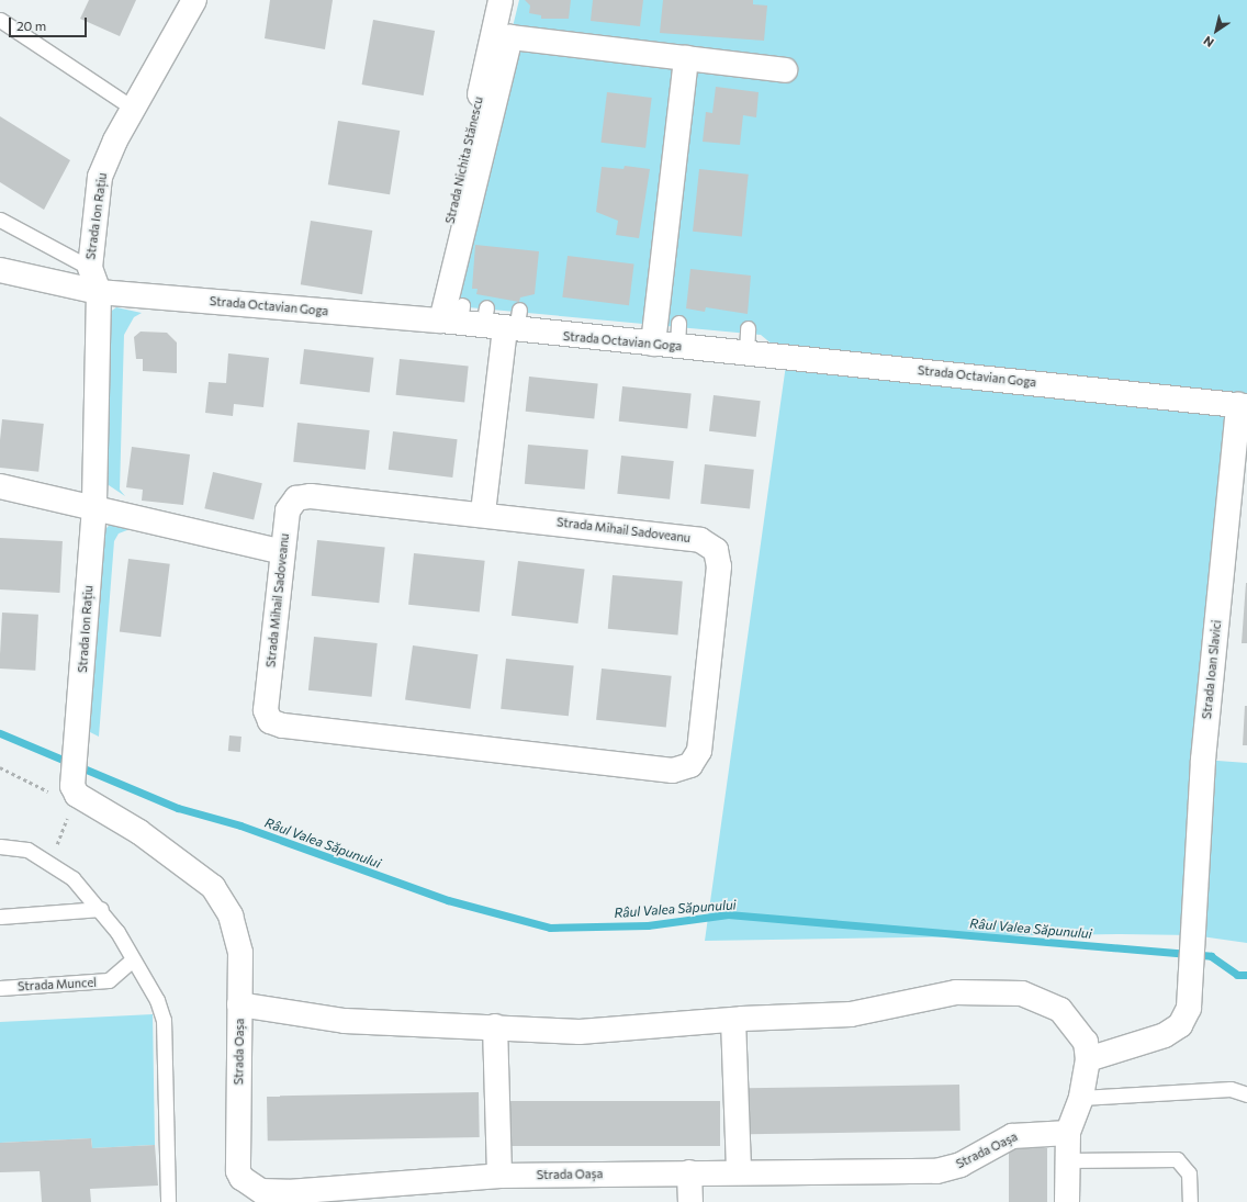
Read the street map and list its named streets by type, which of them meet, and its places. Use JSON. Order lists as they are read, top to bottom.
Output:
{
  "streets": {
    "street": [
      "Strada Nichita Stănescu",
      "Strada Ion Rațiu",
      "Strada Octavian Goga",
      "Strada Mihail Sadoveanu",
      "Strada Ioan Slavici",
      "Strada Oașa"
    ],
    "lane": ["Strada Muncel"]
  },
  "crossings": [
    ["Strada Nichita Stănescu", "Strada Octavian Goga"],
    ["Strada Ion Rațiu", "Strada Octavian Goga"],
    ["Strada Ion Rațiu", "Strada Oașa"],
    ["Strada Octavian Goga", "Strada Ioan Slavici"]
  ],
  "water": ["Râul Valea Săpunului"],
  "scale_bar": "20 m",
  "north": "bottom left"
}
